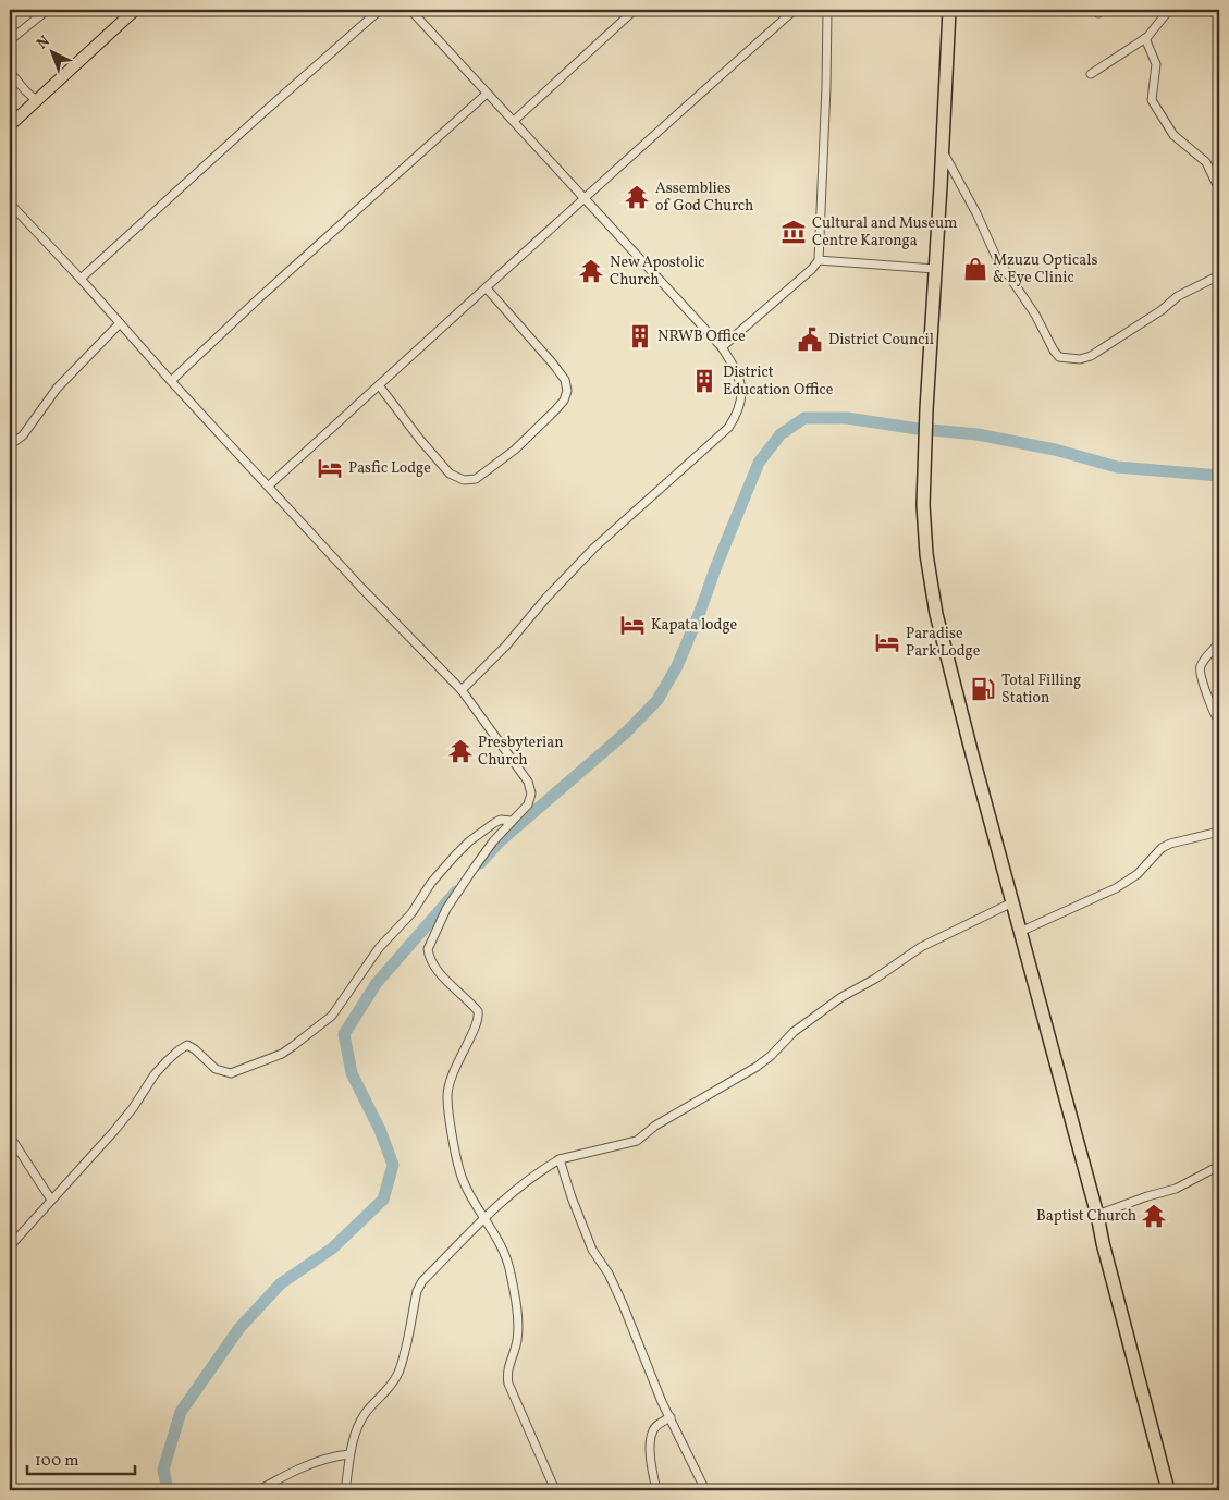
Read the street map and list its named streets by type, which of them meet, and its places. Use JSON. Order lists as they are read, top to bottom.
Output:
{
  "places": {
    "temple": [
      "Assemblies of God Church",
      "New Apostolic Church",
      "Presbyterian Church",
      "Baptist Church"
    ],
    "museum": ["Cultural and Museum Centre Karonga"],
    "shop": ["Mzuzu Opticals & Eye Clinic"],
    "building": ["NRWB Office", "District Education Office"],
    "public building": ["District Council"],
    "hotel": ["Pasfic Lodge", "Kapata lodge", "Paradise Park Lodge"],
    "fuel station": ["Total Filling Station"]
  },
  "scale_bar": "100 m",
  "north": "top left"
}
